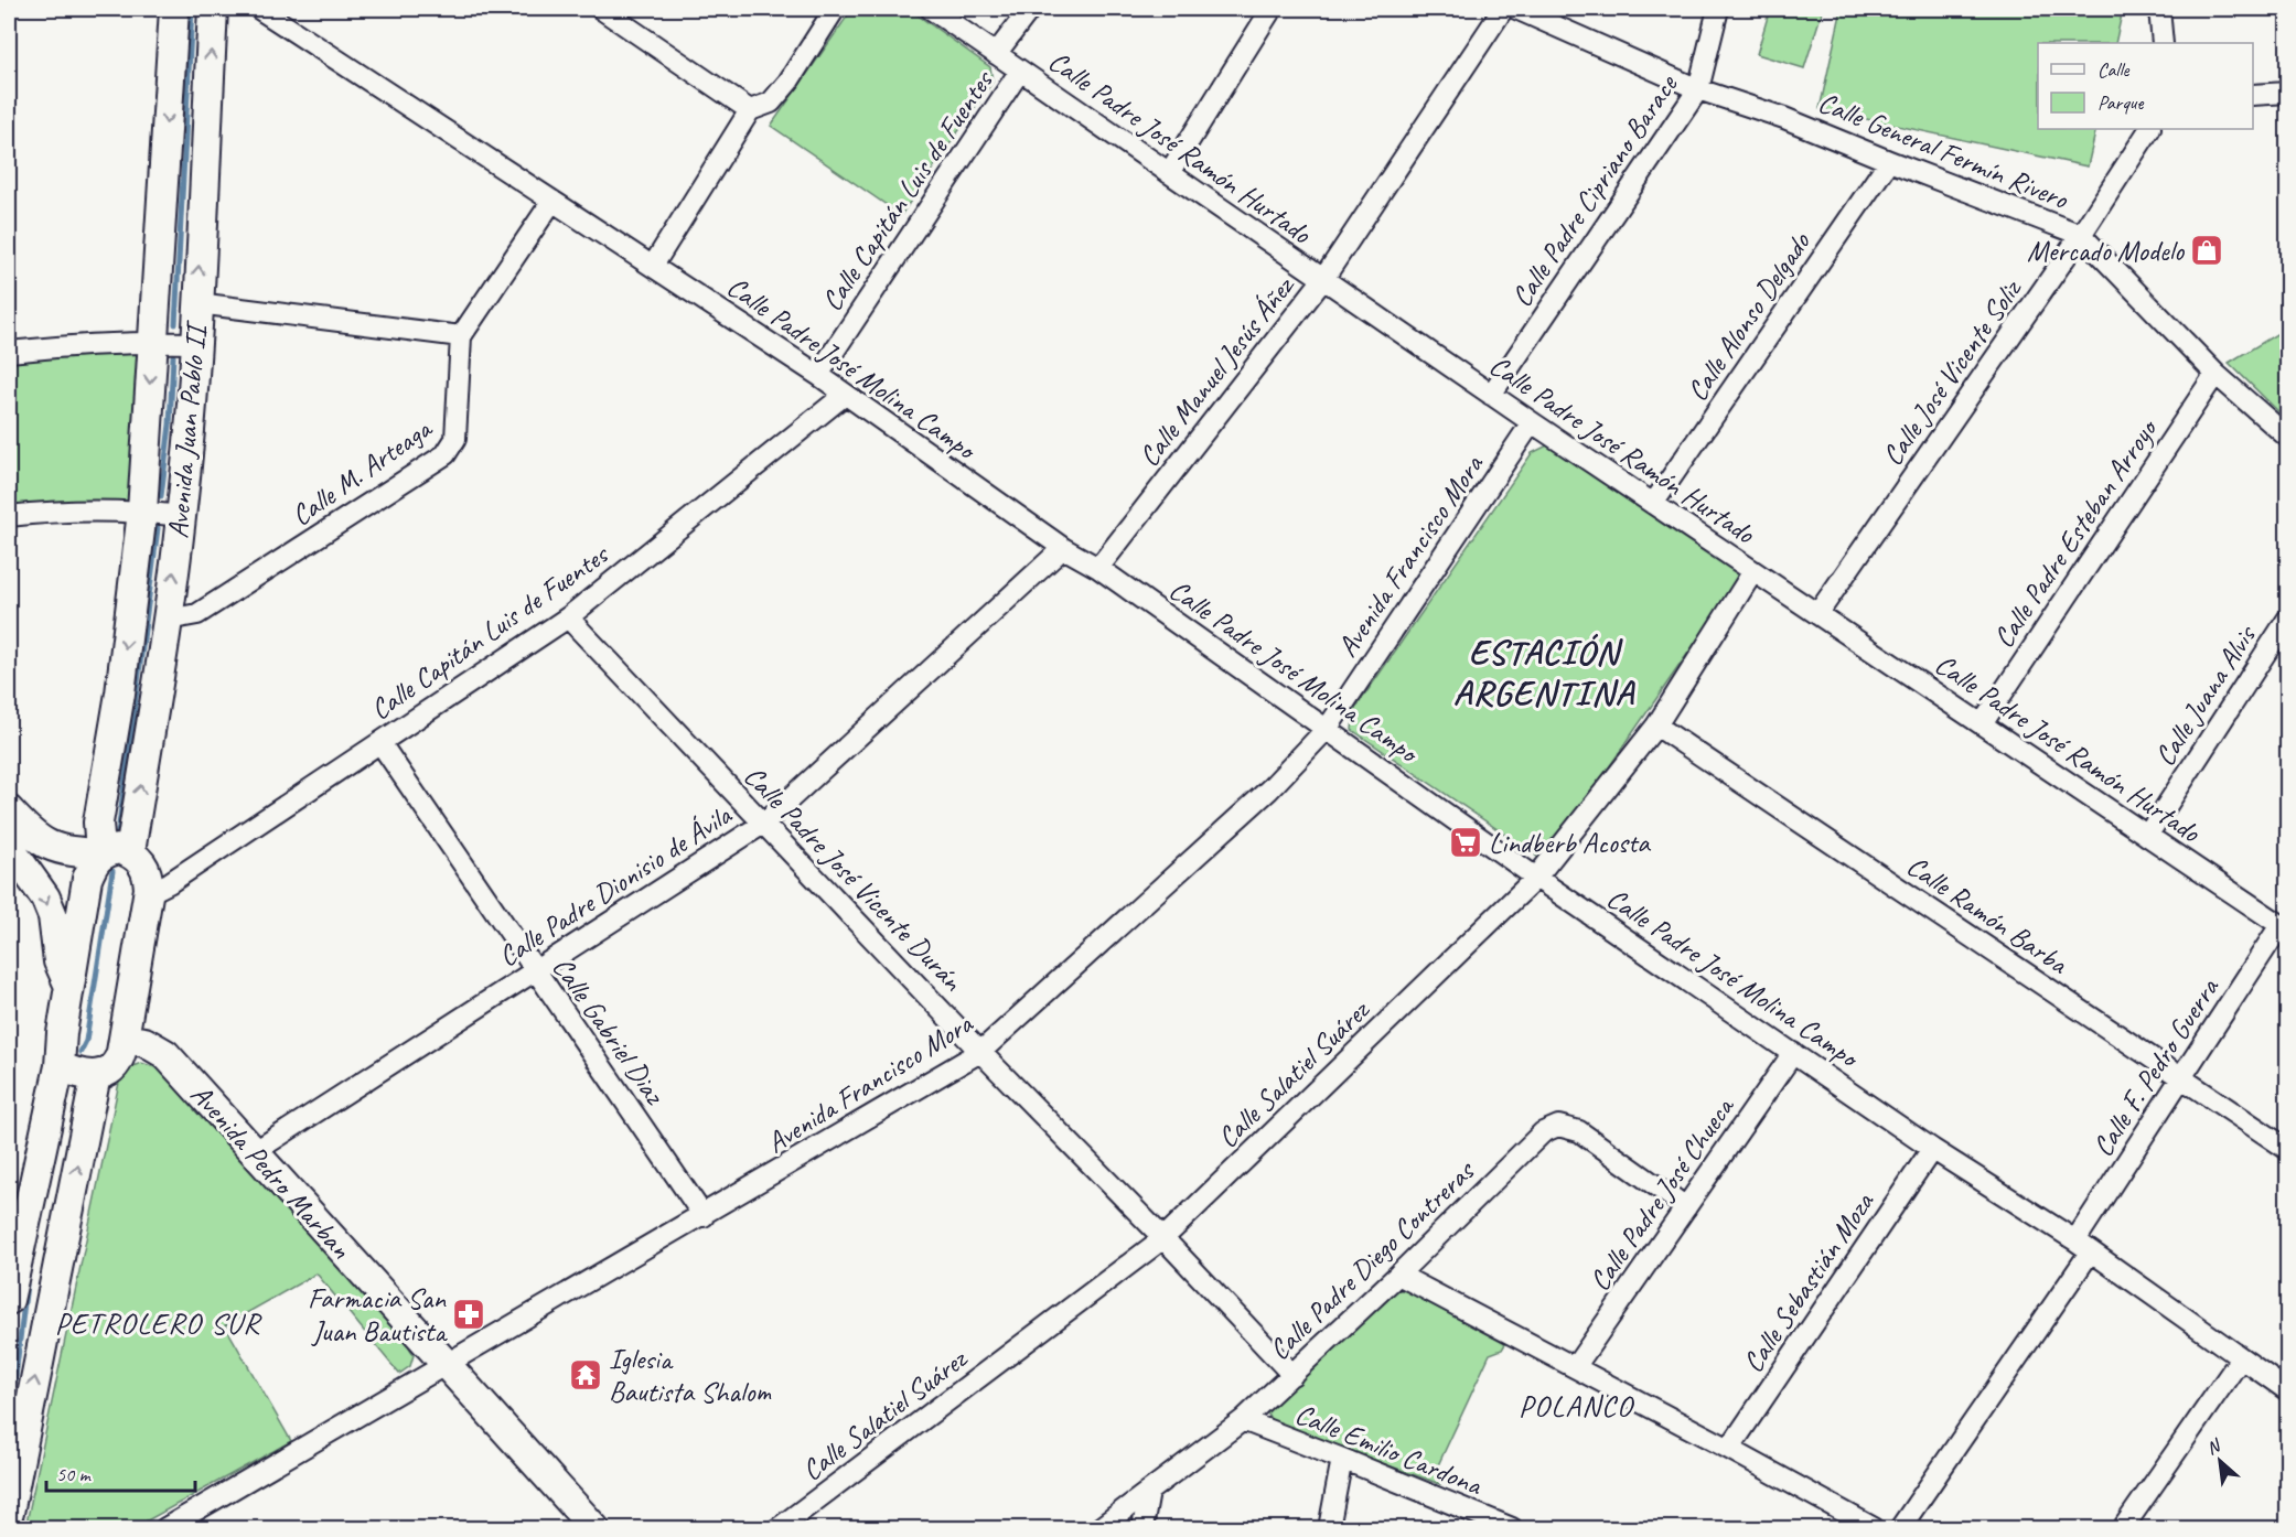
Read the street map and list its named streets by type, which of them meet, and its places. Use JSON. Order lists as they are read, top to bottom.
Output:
{
  "streets": {
    "street": [
      "Calle Padre José Ramón Hurtado",
      "Calle General Fermín Rivero",
      "Calle Capitán Luis de Fuentes",
      "Calle Padre Cipriano Barace",
      "Calle Alonso Delgado",
      "Calle Padre José Molina Campo",
      "Calle Manuel Jesús Áñez",
      "Calle José Vicente Soliz",
      "Avenida Juan Pablo II",
      "Calle M. Arteaga",
      "Calle Padre Esteban Arroyo",
      "Avenida Francisco Mora",
      "Calle Juana Alvis",
      "Calle Padre José Vicente Durán",
      "Calle Padre Dionisio de Ávila",
      "Calle Ramón Barba",
      "Calle Gabriel Diaz",
      "Calle F. Pedro Guerra",
      "Calle Salatiel Suárez",
      "Avenida Pedro Marban",
      "Calle Padre José Chueca",
      "Calle Padre Diego Contreras",
      "Calle Sebastián Moza",
      "Calle Emilio Cardona"
    ]
  },
  "crossings": [
    ["Calle Padre José Ramón Hurtado", "Calle Capitán Luis de Fuentes"],
    ["Calle Padre José Ramón Hurtado", "Calle Padre Cipriano Barace"],
    ["Calle Padre José Ramón Hurtado", "Calle Alonso Delgado"],
    ["Calle Padre José Ramón Hurtado", "Calle Manuel Jesús Áñez"],
    ["Calle Padre José Ramón Hurtado", "Calle José Vicente Soliz"],
    ["Calle Padre José Ramón Hurtado", "Calle Padre Esteban Arroyo"],
    ["Calle Padre José Ramón Hurtado", "Avenida Francisco Mora"],
    ["Calle Padre José Ramón Hurtado", "Calle Juana Alvis"],
    ["Calle Padre José Ramón Hurtado", "Calle F. Pedro Guerra"],
    ["Calle Padre José Ramón Hurtado", "Calle Salatiel Suárez"],
    ["Calle General Fermín Rivero", "Calle Padre Cipriano Barace"],
    ["Calle General Fermín Rivero", "Calle Alonso Delgado"],
    ["Calle General Fermín Rivero", "Calle José Vicente Soliz"],
    ["Calle General Fermín Rivero", "Calle Padre Esteban Arroyo"],
    ["Calle Capitán Luis de Fuentes", "Calle Padre José Molina Campo"],
    ["Calle Capitán Luis de Fuentes", "Calle Padre José Vicente Durán"],
    ["Calle Capitán Luis de Fuentes", "Calle Gabriel Diaz"],
    ["Calle Padre José Molina Campo", "Calle Manuel Jesús Áñez"],
    ["Calle Padre José Molina Campo", "Avenida Francisco Mora"],
    ["Calle Padre José Molina Campo", "Calle Padre Dionisio de Ávila"],
    ["Calle Padre José Molina Campo", "Calle F. Pedro Guerra"],
    ["Calle Padre José Molina Campo", "Calle Salatiel Suárez"],
    ["Calle Padre José Molina Campo", "Calle Padre José Chueca"],
    ["Calle Padre José Molina Campo", "Calle Sebastián Moza"],
    ["Avenida Juan Pablo II", "Calle M. Arteaga"],
    ["Avenida Francisco Mora", "Calle Padre José Vicente Durán"],
    ["Avenida Francisco Mora", "Calle Gabriel Diaz"],
    ["Avenida Francisco Mora", "Avenida Pedro Marban"],
    ["Calle Padre José Vicente Durán", "Calle Padre Dionisio de Ávila"],
    ["Calle Padre José Vicente Durán", "Calle Salatiel Suárez"],
    ["Calle Padre José Vicente Durán", "Calle Padre Diego Contreras"],
    ["Calle Padre Dionisio de Ávila", "Calle Gabriel Diaz"],
    ["Calle Padre Dionisio de Ávila", "Avenida Pedro Marban"],
    ["Calle Ramón Barba", "Calle F. Pedro Guerra"],
    ["Calle Ramón Barba", "Calle Salatiel Suárez"],
    ["Calle Padre José Chueca", "Calle Padre Diego Contreras"],
    ["Calle Padre Diego Contreras", "Calle Emilio Cardona"]
  ],
  "districts": ["ESTACIÓN ARGENTINA", "PETROLERO SUR", "POLANCO"],
  "places": {
    "shop": ["Mercado Modelo"],
    "supermarket": ["Lindberb Acosta"],
    "pharmacy": ["Farmacia San Juan Bautista"],
    "temple": ["Iglesia Bautista Shalom"]
  },
  "legend": ["Calle", "Parque"],
  "scale_bar": "50 m",
  "north": "top left"
}
